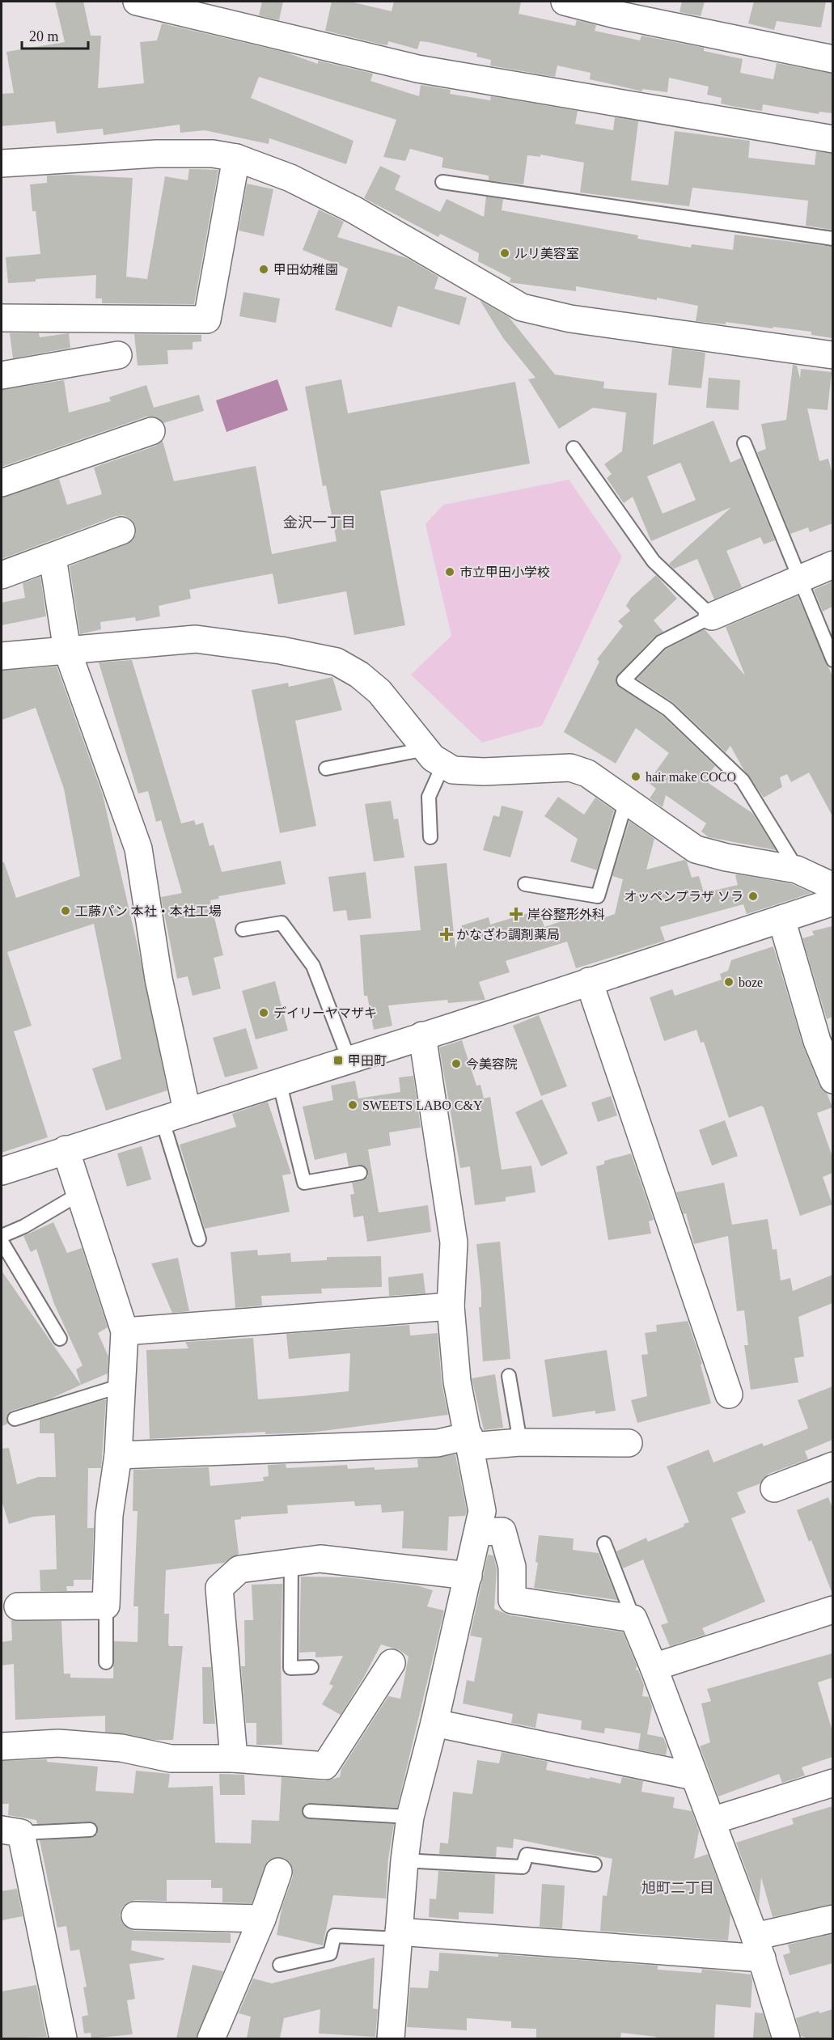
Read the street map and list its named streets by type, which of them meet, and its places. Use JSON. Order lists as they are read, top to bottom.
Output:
{
  "districts": ["金沢一丁目", "旭町二丁目"],
  "places": {
    "other": [
      "ルリ美容室",
      "甲田幼稚園",
      "市立甲田小学校",
      "hair make COCO",
      "オッペンプラザ ソラ",
      "工藤パン 本社・本社工場",
      "boze",
      "デイリーヤマザキ",
      "今美容院",
      "SWEETS LABO C&Y"
    ],
    "health": ["岸谷整形外科", "かなざわ調剤薬局"],
    "transit": ["甲田町"]
  },
  "scale_bar": "20 m"
}
